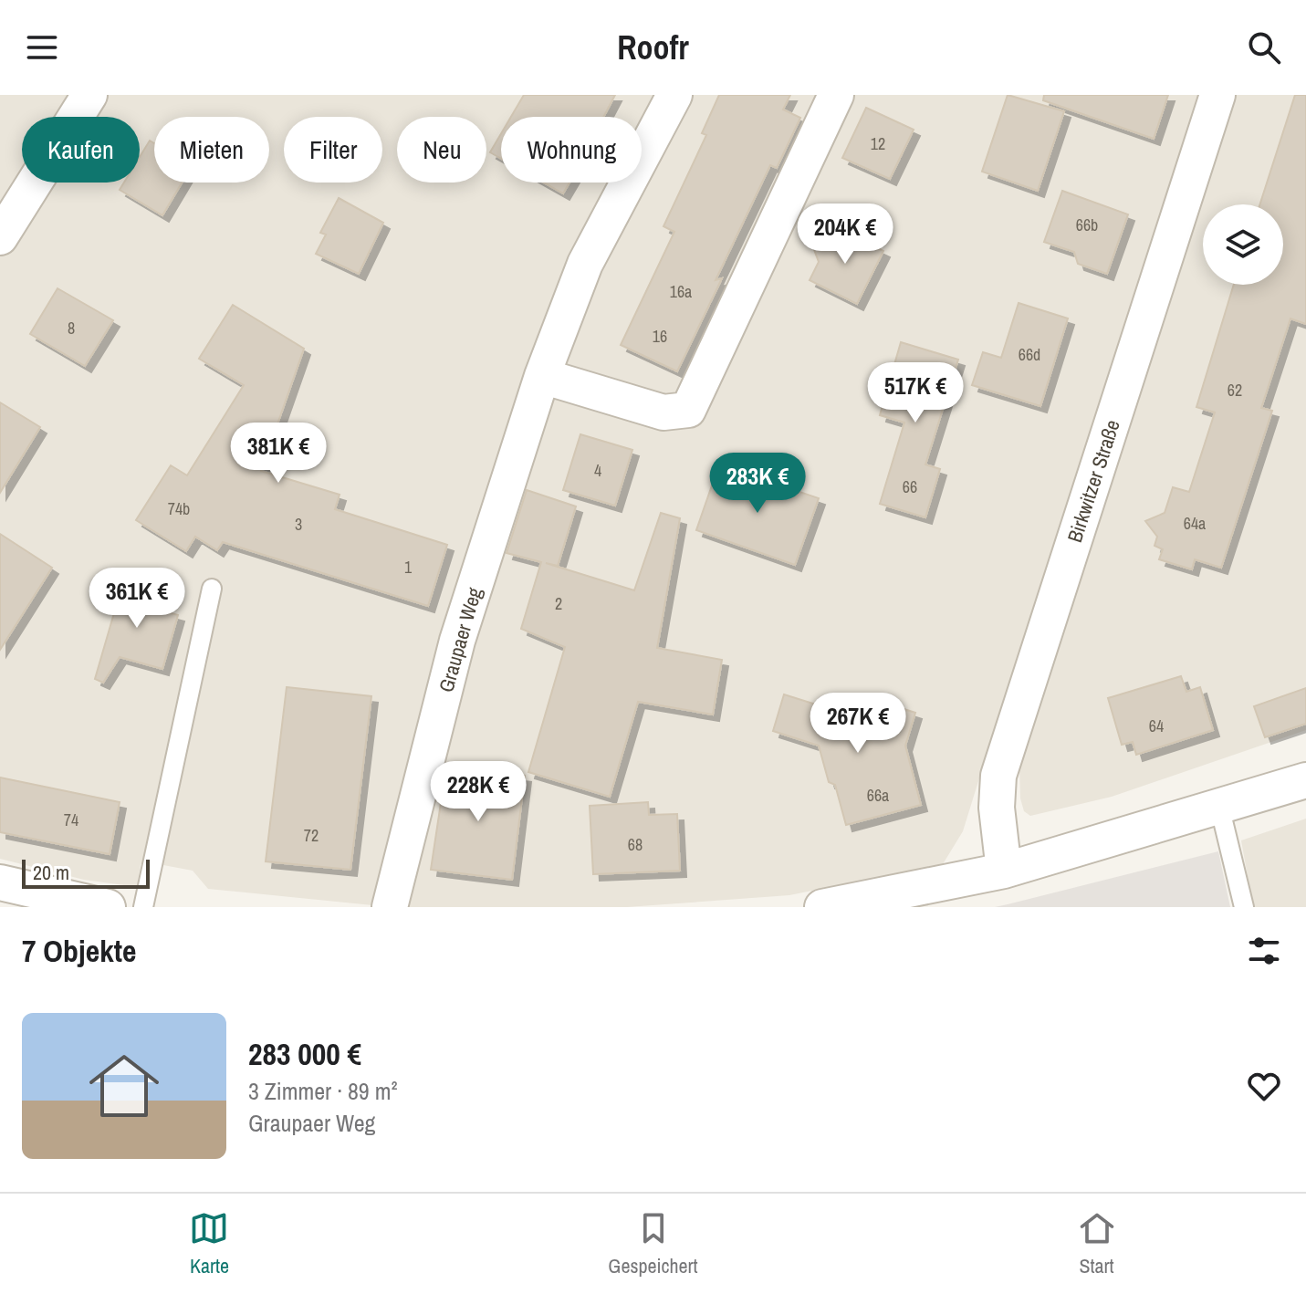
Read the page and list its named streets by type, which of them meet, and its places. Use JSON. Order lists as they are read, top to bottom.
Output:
{
  "streets": {
    "street": ["Birkwitzer Straße", "Graupaer Weg"]
  },
  "house_numbers": [
    "12",
    "66b",
    "16a",
    "8",
    "16",
    "66d",
    "62",
    "4",
    "66",
    "74b",
    "64a",
    "3",
    "1",
    "2",
    "64",
    "66a",
    "74",
    "72",
    "68"
  ],
  "scale_bar": "20 m",
  "page": {
    "header": "Roofr",
    "chip": [
      "Kaufen",
      "Mieten",
      "Filter",
      "Neu",
      "Wohnung"
    ],
    "price": [
      "204K €",
      "517K €",
      "381K €",
      "283K €",
      "361K €",
      "267K €",
      "228K €"
    ],
    "scale": "20 m",
    "heading": "7 Objekte",
    "list": [
      {
        "name": "283 000 €",
        "note": "3 Zimmer · 89 m² · Graupaer Weg"
      }
    ],
    "tabs": ["Karte", "Gespeichert", "Start"]
  }
}
